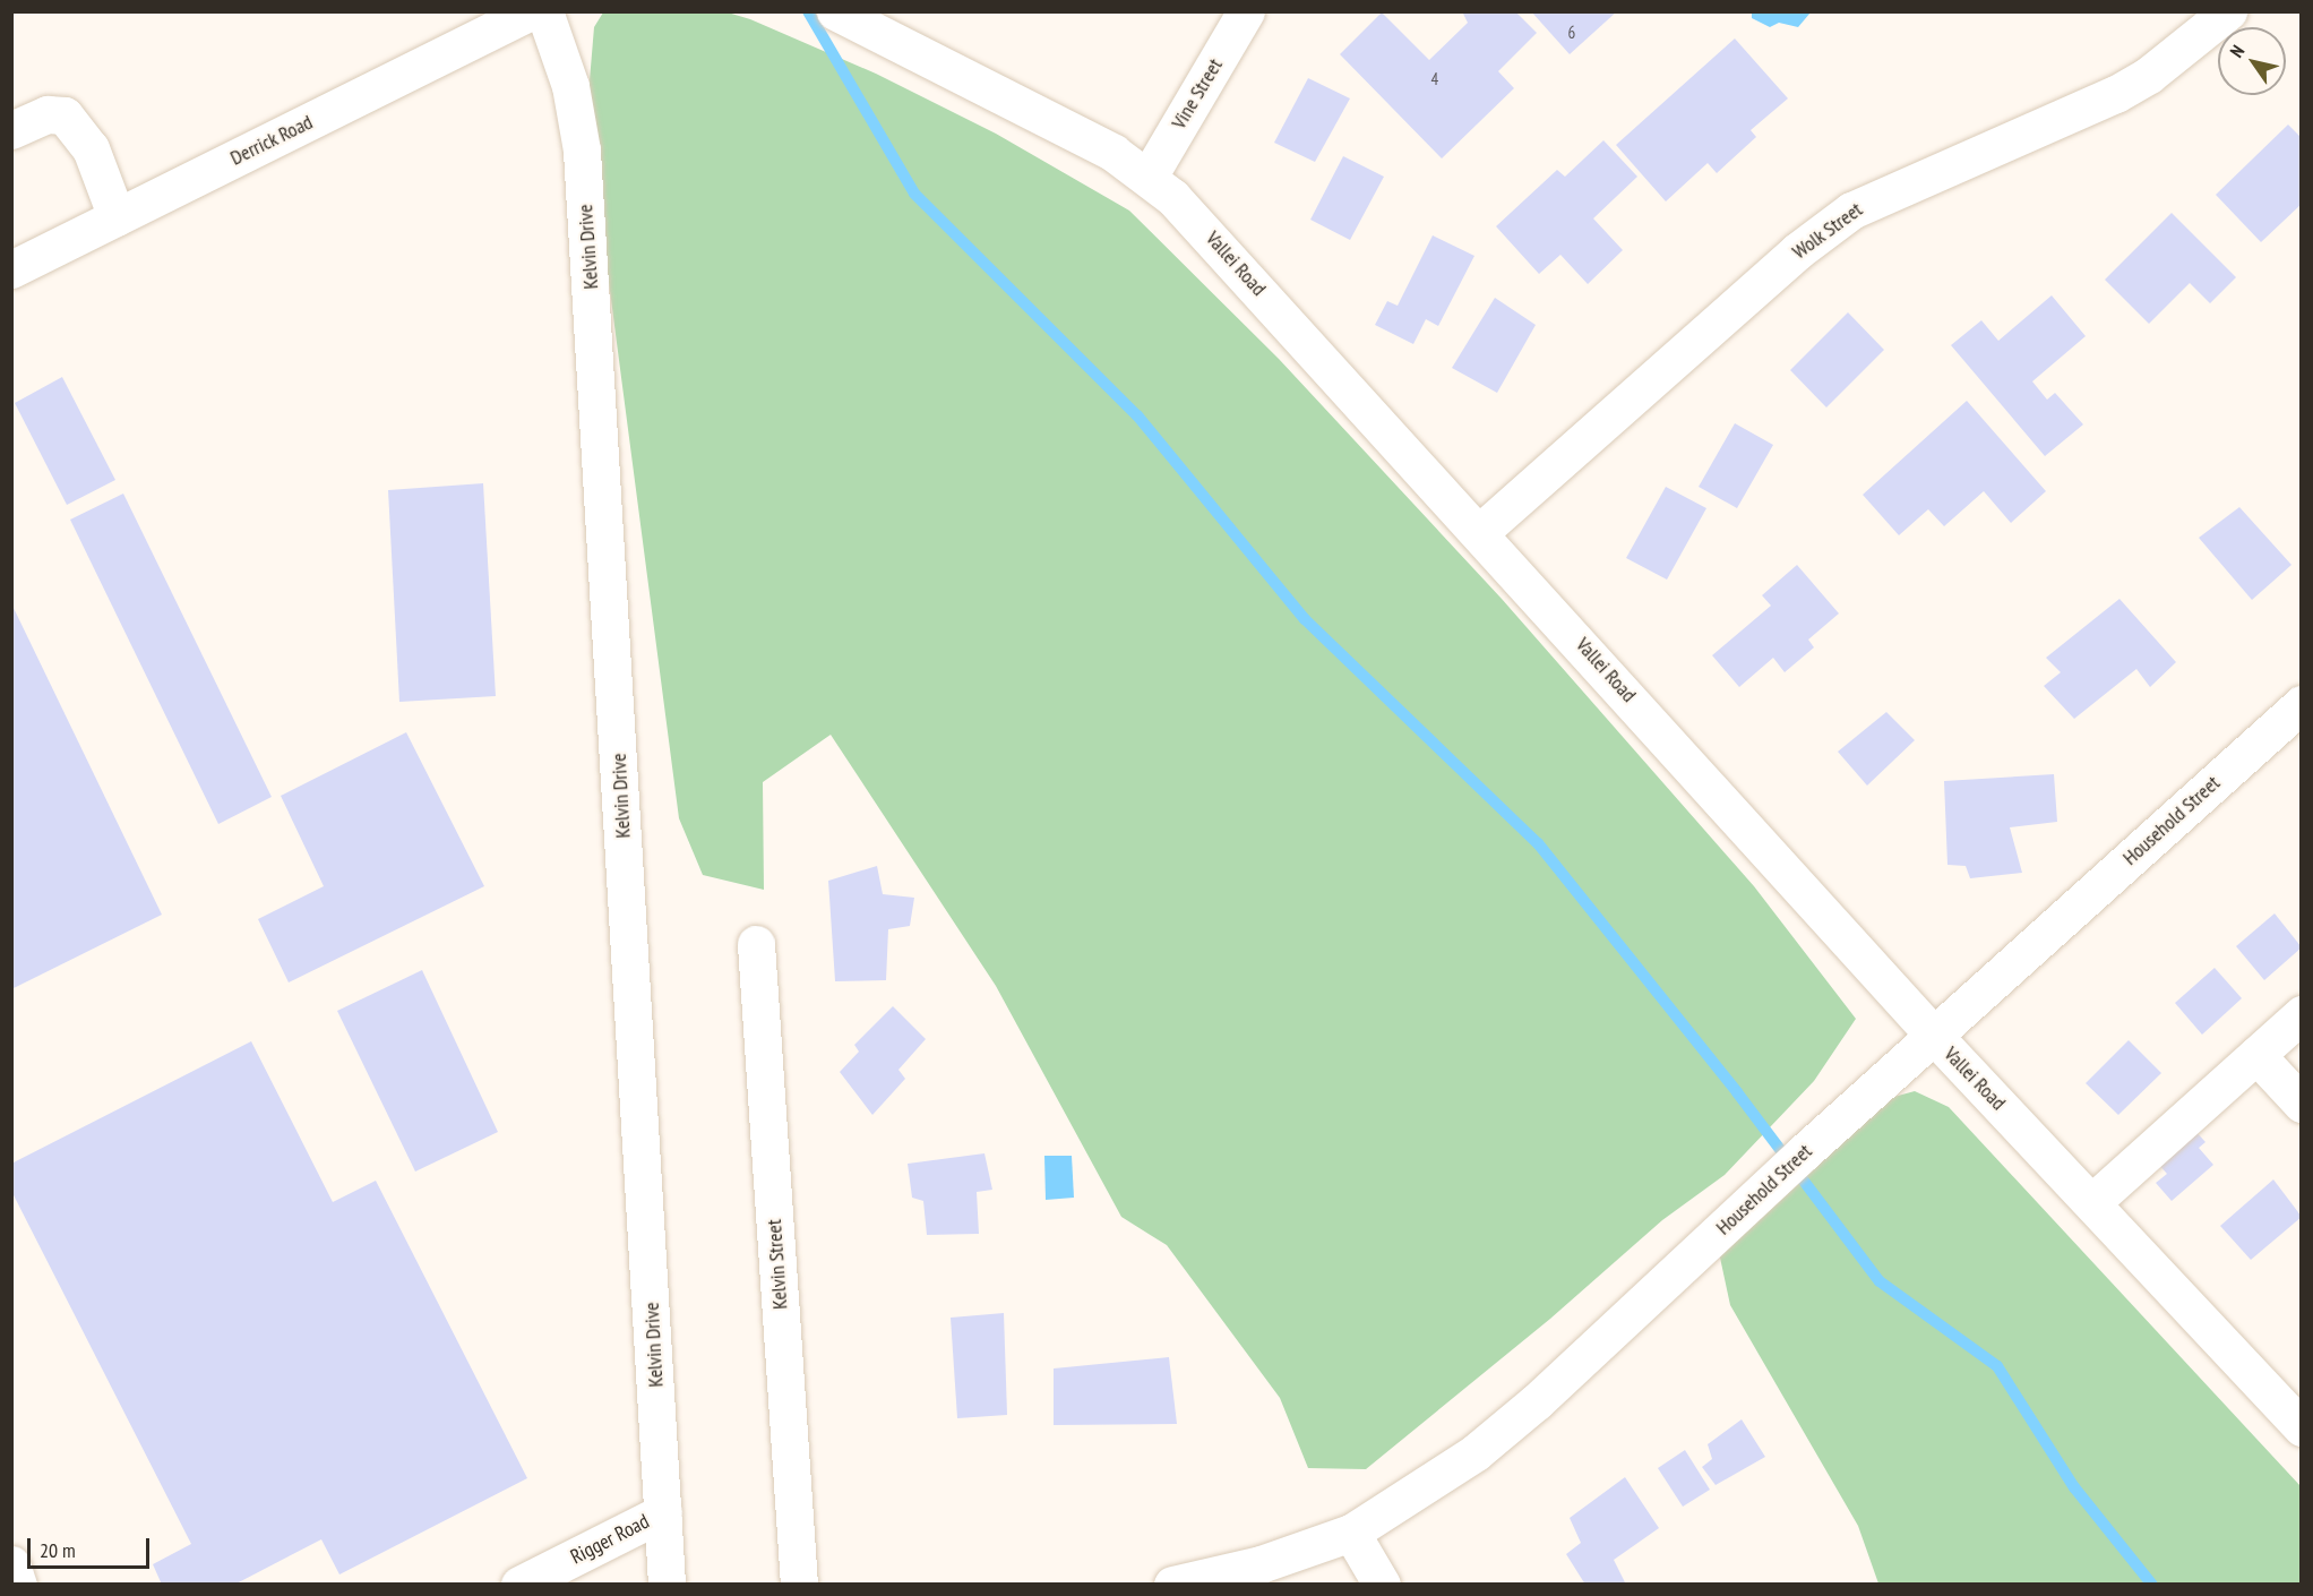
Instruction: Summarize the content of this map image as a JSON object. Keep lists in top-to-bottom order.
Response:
{
  "streets": {
    "street": [
      "Vine Street",
      "Derrick Road",
      "Wolk Street",
      "Kelvin Drive",
      "Vallei Road",
      "Household Street",
      "Kelvin Street",
      "Rigger Road"
    ]
  },
  "crossings": [
    ["Vine Street", "Vallei Road"],
    ["Wolk Street", "Vallei Road"],
    ["Kelvin Drive", "Rigger Road"],
    ["Vallei Road", "Household Street"]
  ],
  "house_numbers": ["6", "4"],
  "scale_bar": "20 m",
  "north": "top left"
}
